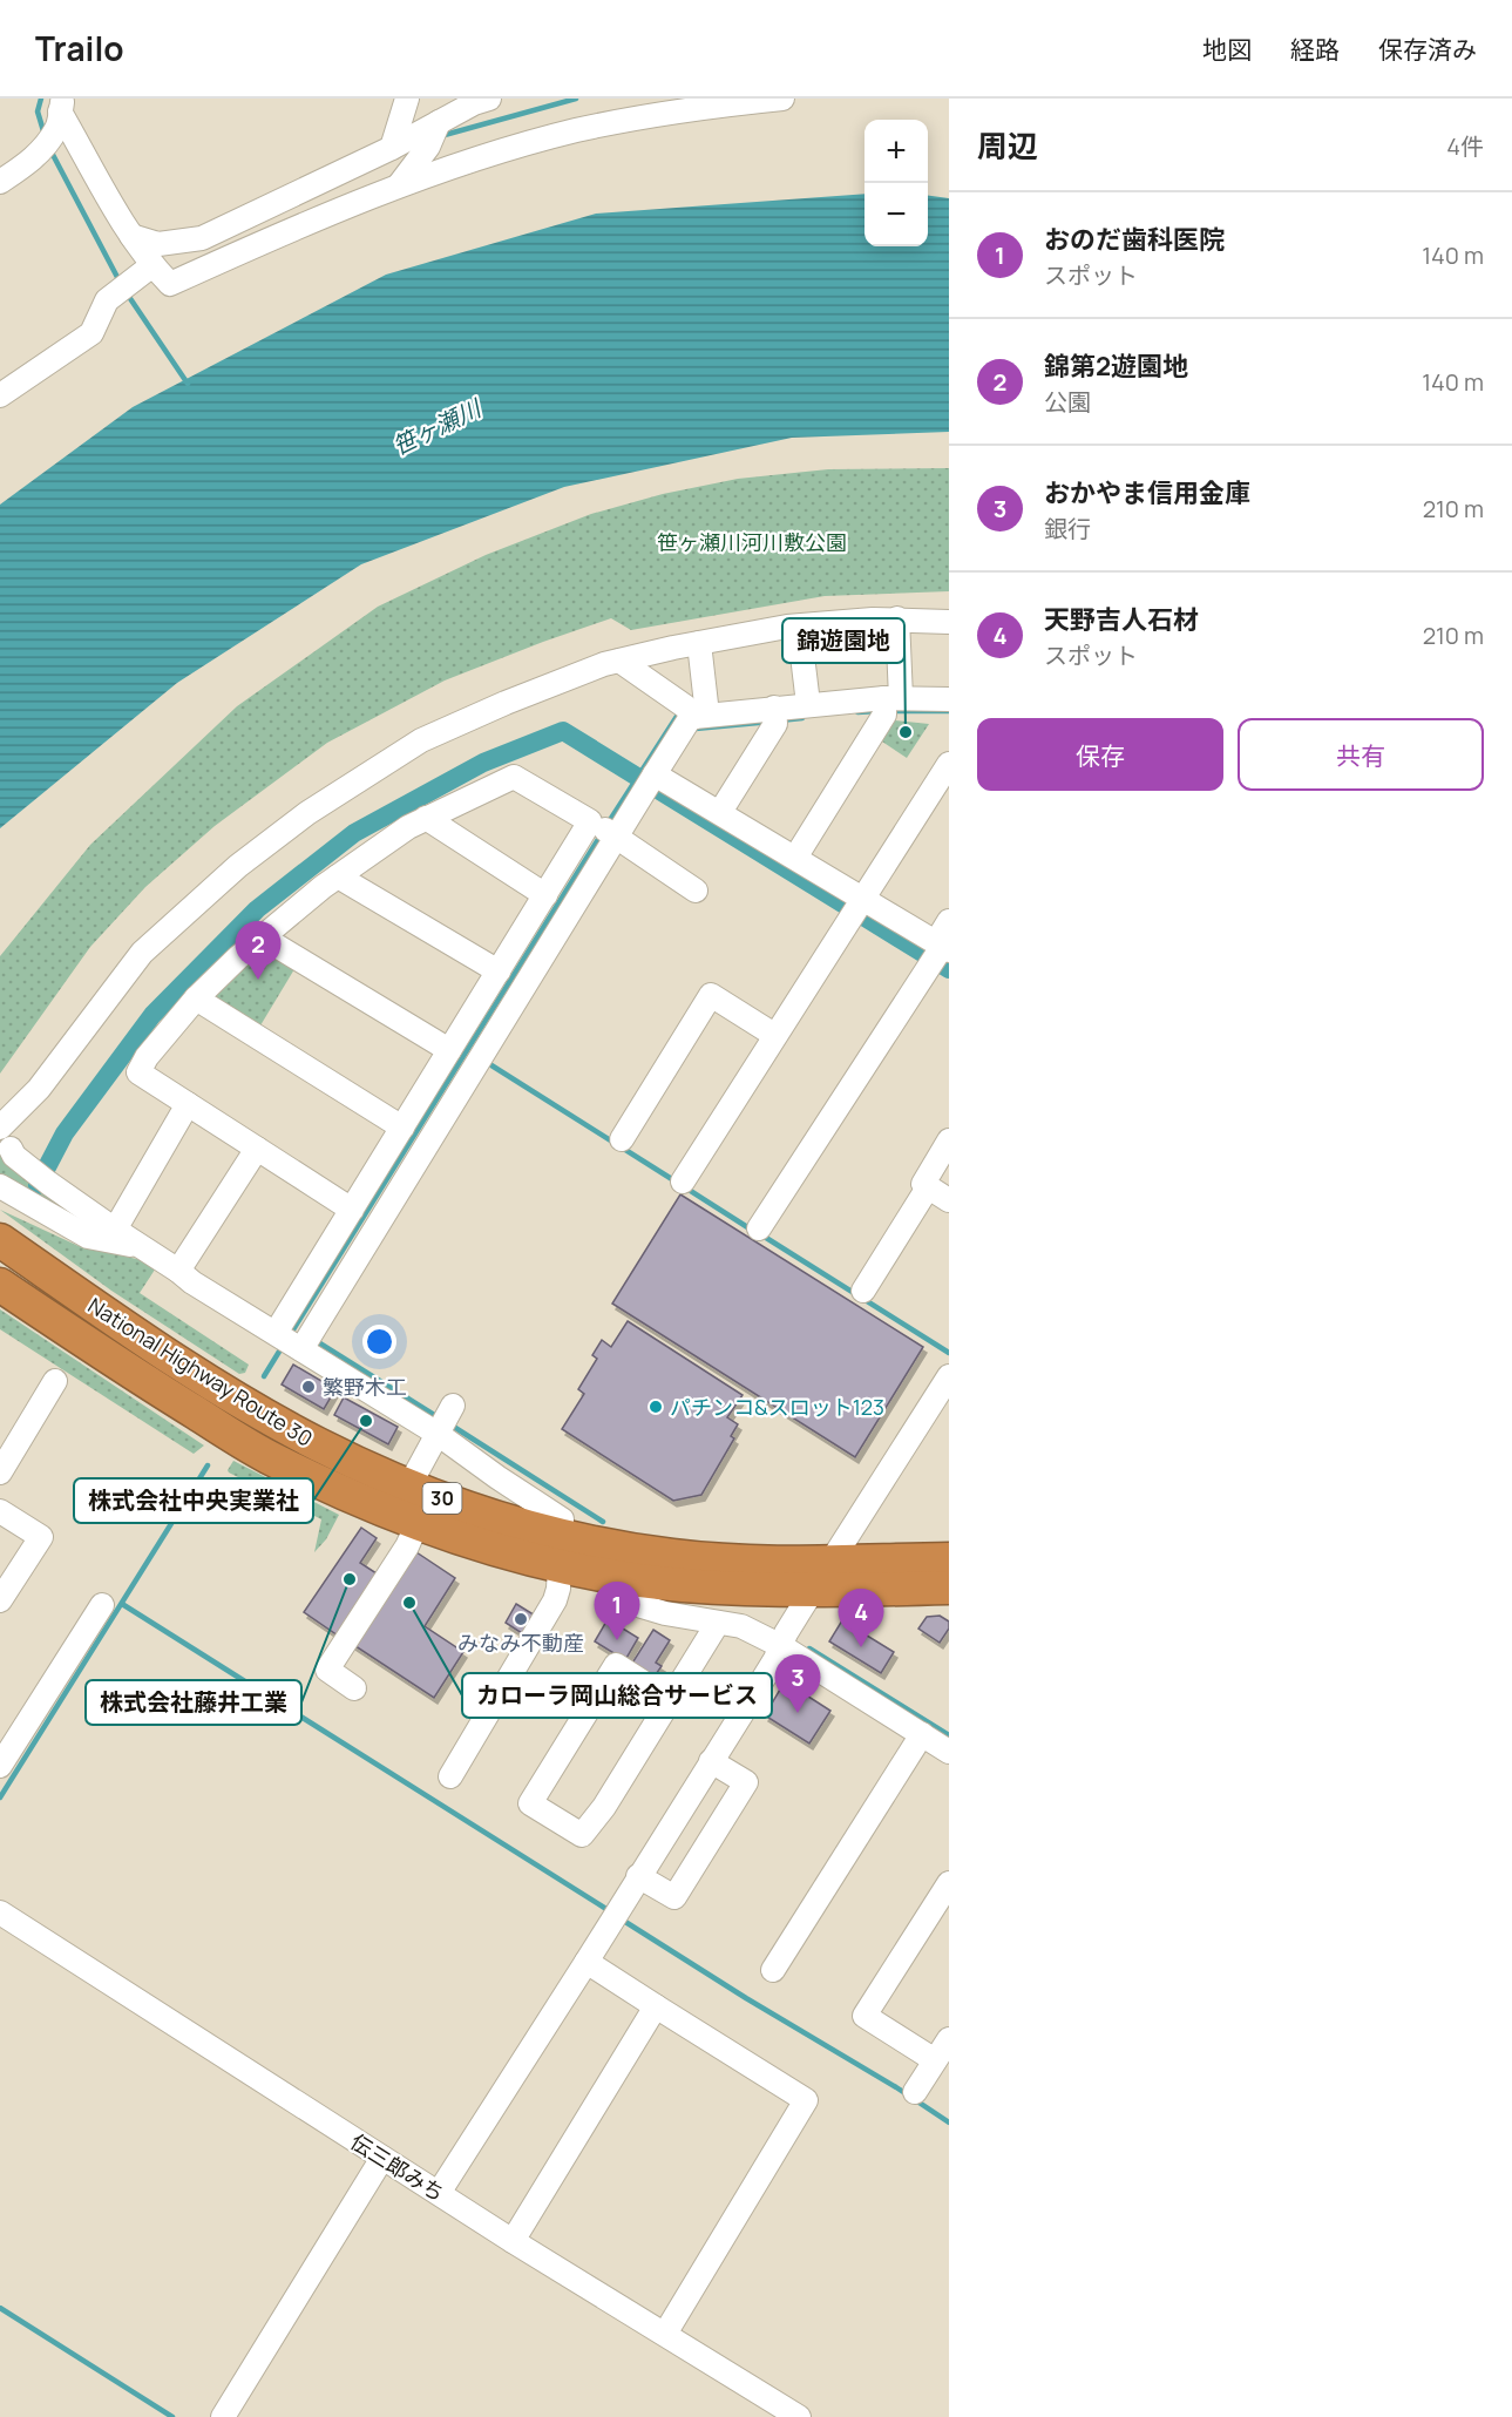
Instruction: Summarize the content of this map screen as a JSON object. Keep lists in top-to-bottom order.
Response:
{
  "streets": {
    "highway": ["National Highway Route 30", "30"],
    "street": ["伝三郎みち"]
  },
  "water": ["笹ヶ瀬川"],
  "parks": ["笹ヶ瀬川河川敷公園"],
  "places": [
    "錦遊園地",
    "繁野木工",
    "パチンコ&スロット123",
    "株式会社中央実業社",
    "株式会社藤井工業",
    "カローラ岡山総合サービス",
    "みなみ不動産"
  ],
  "page": {
    "header": "Trailo",
    "nav": ["地図", "経路", "保存済み"],
    "heading": ["周辺", "4件"],
    "map_buttons": ["+", "−"],
    "list": [
      {
        "mark": "1",
        "name": "おのだ歯科医院",
        "note": "スポット",
        "value": "140 m"
      },
      {
        "mark": "2",
        "name": "錦第2遊園地",
        "note": "公園",
        "value": "140 m"
      },
      {
        "mark": "3",
        "name": "おかやま信用金庫",
        "note": "銀行",
        "value": "210 m"
      },
      {
        "mark": "4",
        "name": "天野吉人石材",
        "note": "スポット",
        "value": "210 m"
      }
    ],
    "buttons": ["保存", "共有"],
    "pins": [
      "2",
      "1",
      "4",
      "3"
    ]
  }
}
